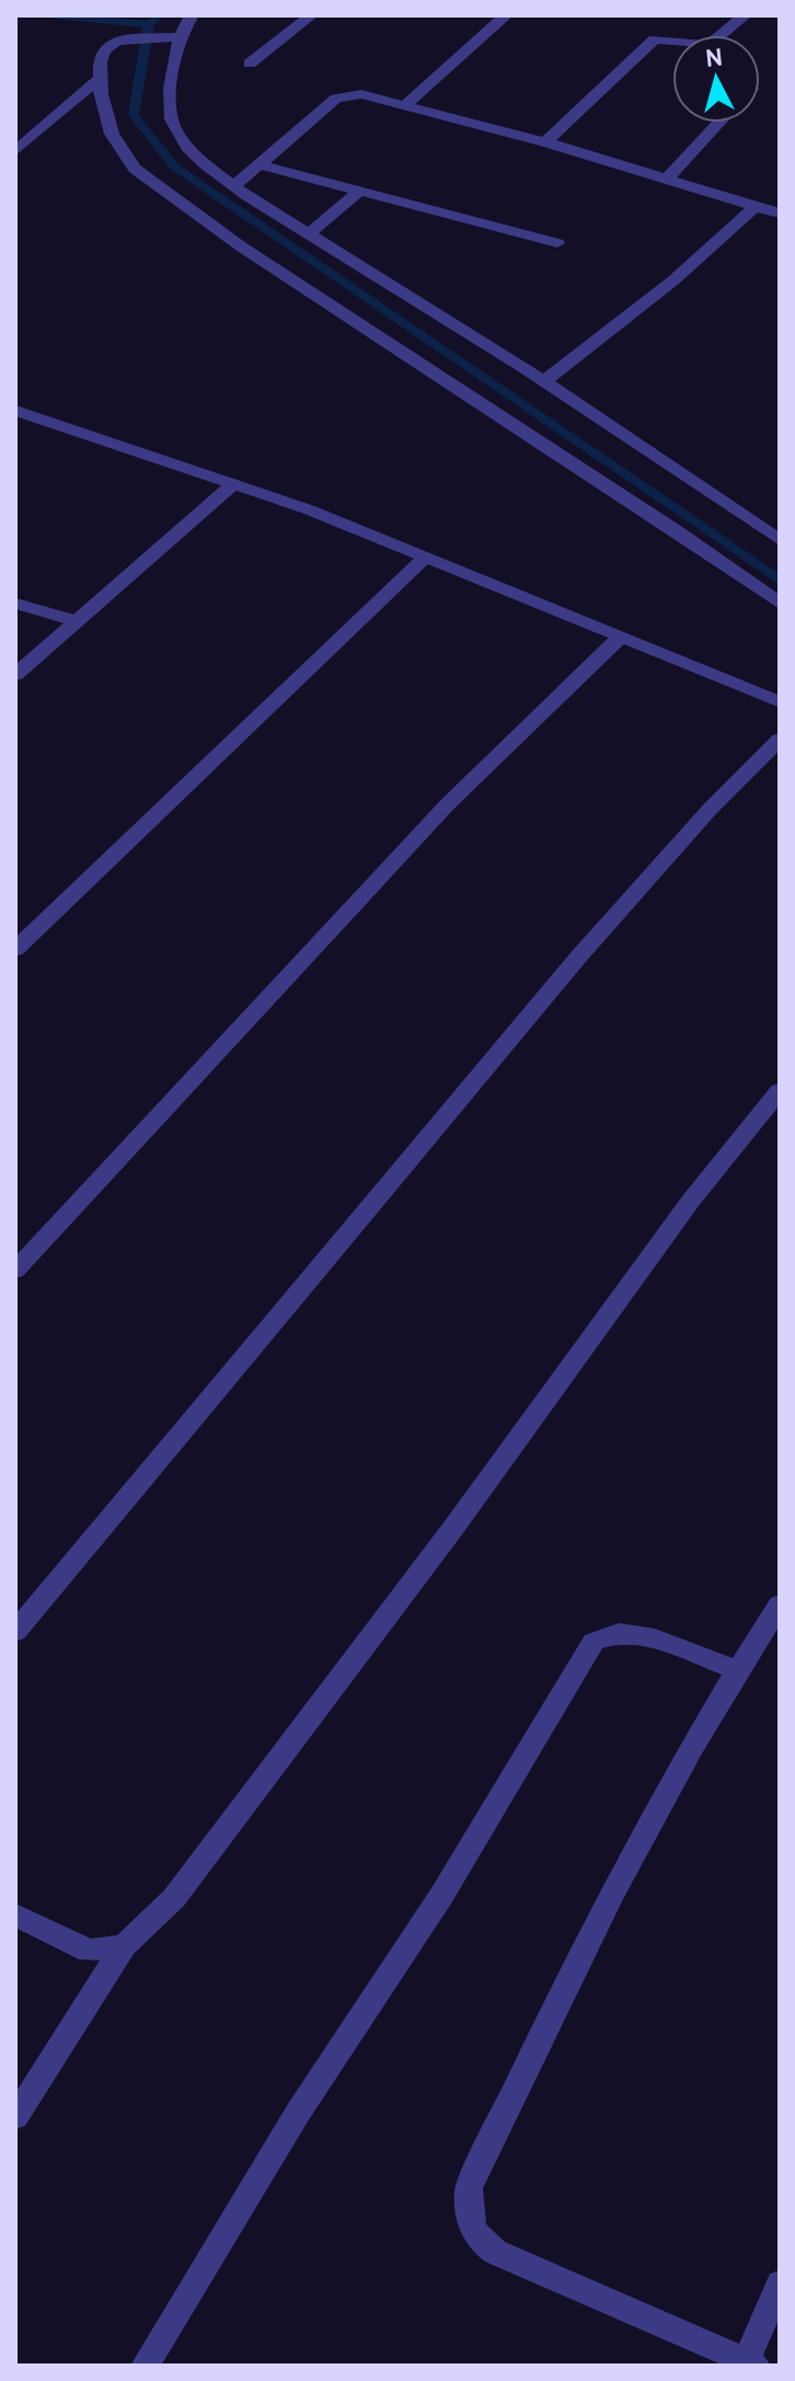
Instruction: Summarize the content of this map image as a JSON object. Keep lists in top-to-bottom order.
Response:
{
  "north": "top"
}
